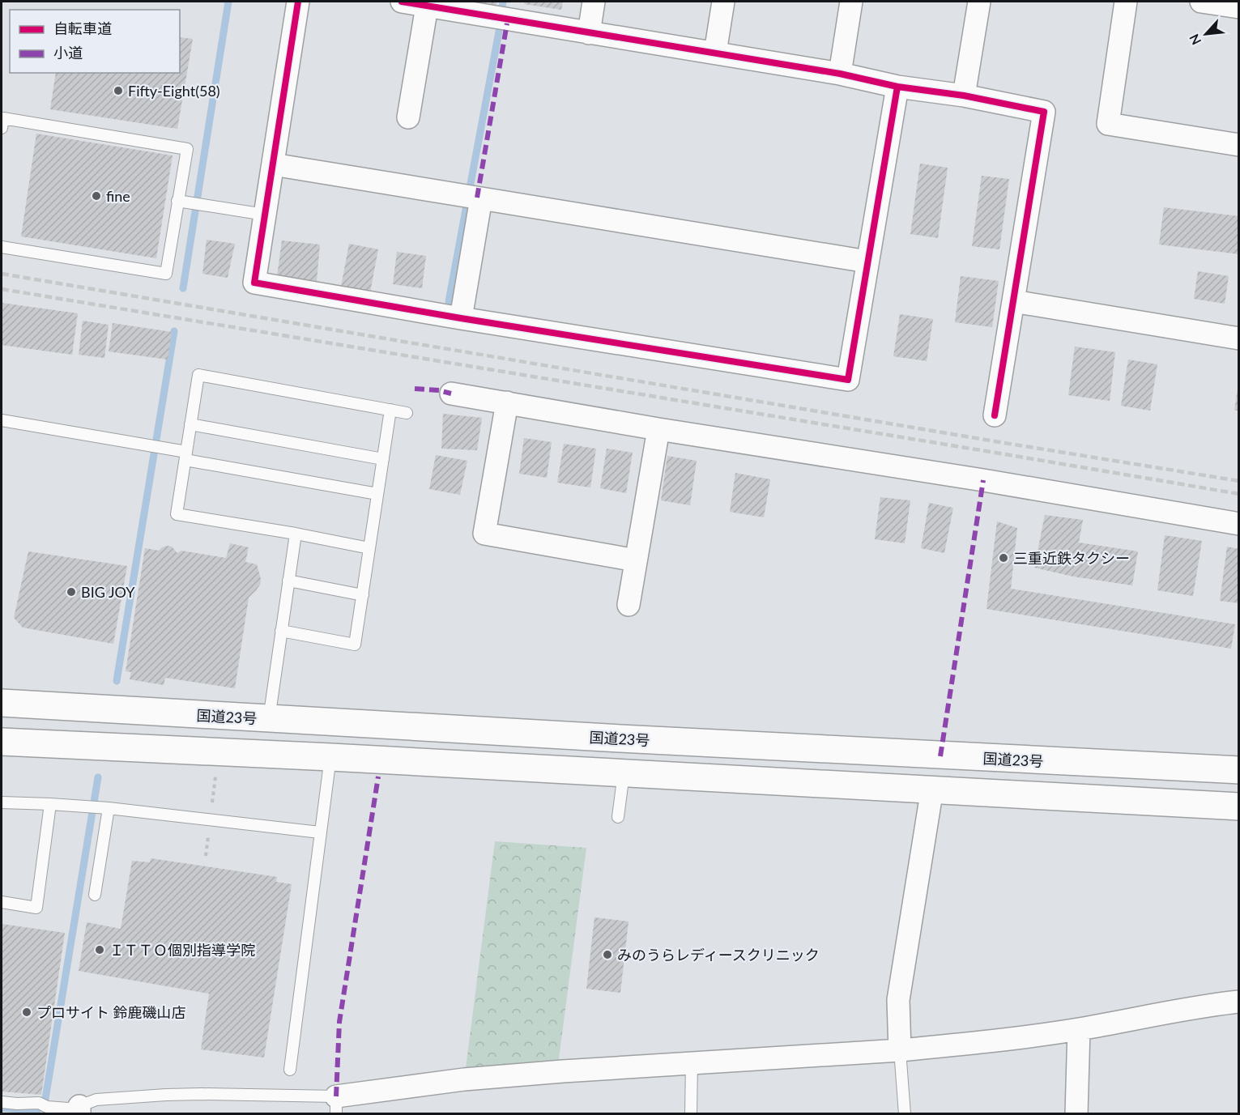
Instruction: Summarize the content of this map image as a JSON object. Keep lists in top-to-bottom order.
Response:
{
  "streets": {
    "highway": ["国道23号"]
  },
  "places": [
    "Fifty-Eight(58)",
    "fine",
    "三重近鉄タクシー",
    "BIG JOY",
    "ＩＴＴＯ個別指導学院",
    "みのうらレディースクリニック",
    "プロサイト 鈴鹿磯山店"
  ],
  "legend": ["自転車道", "小道"],
  "north": "bottom left"
}
